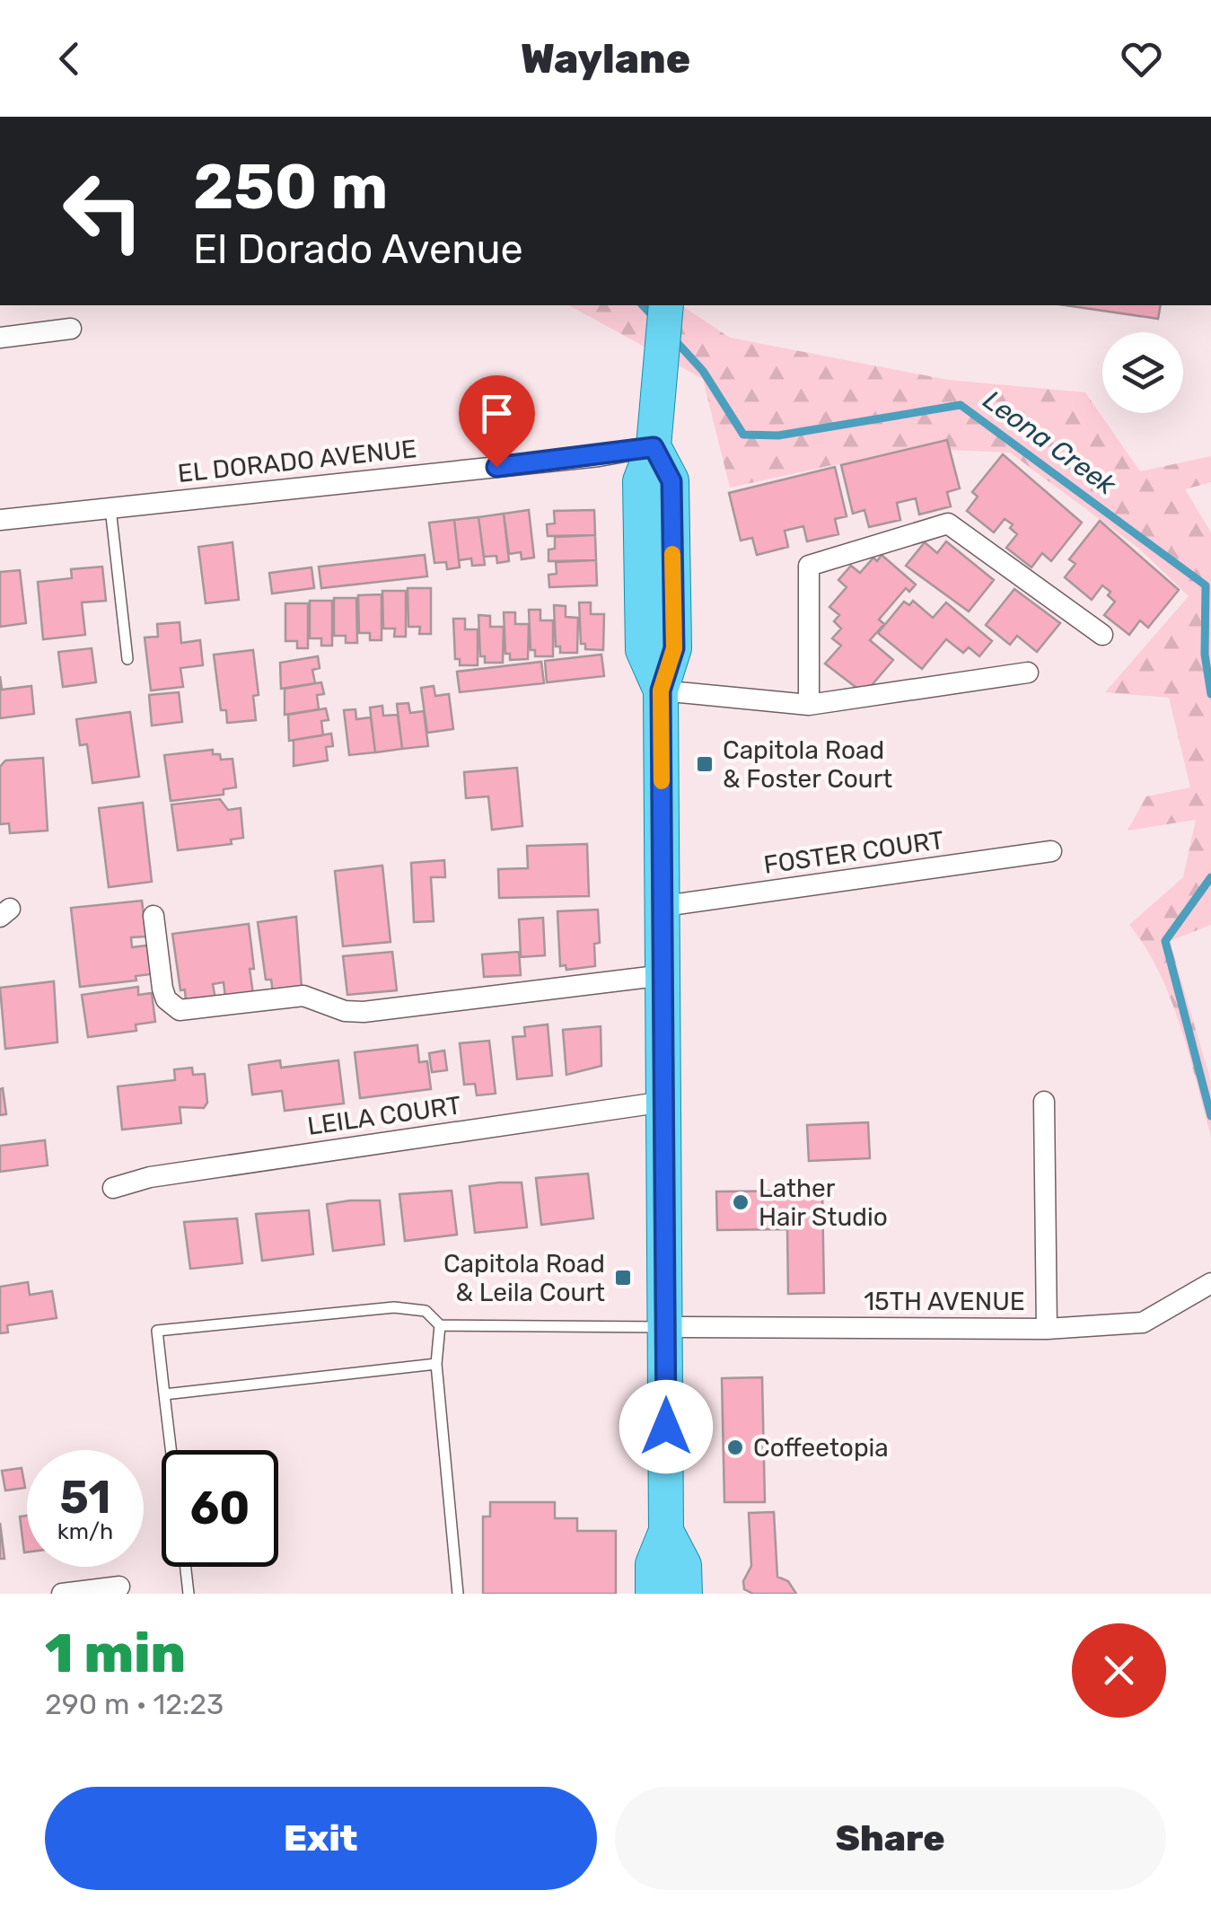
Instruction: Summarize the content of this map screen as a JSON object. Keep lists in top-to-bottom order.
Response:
{
  "streets": {
    "street": [
      "EL DORADO AVENUE",
      "FOSTER COURT",
      "LEILA COURT",
      "15TH AVENUE"
    ]
  },
  "water": ["Leona Creek"],
  "places": {
    "transit": ["Capitola Road & Foster Court", "Capitola Road & Leila Court"],
    "other": ["Lather Hair Studio", "Coffeetopia"]
  },
  "page": {
    "header": "Waylane",
    "turn": ["250 m", "El Dorado Avenue"],
    "speed": "51 km/h",
    "limit": "60",
    "heading": ["1 min", "290 m · 12:23"],
    "buttons": ["Exit", "Share"]
  }
}
